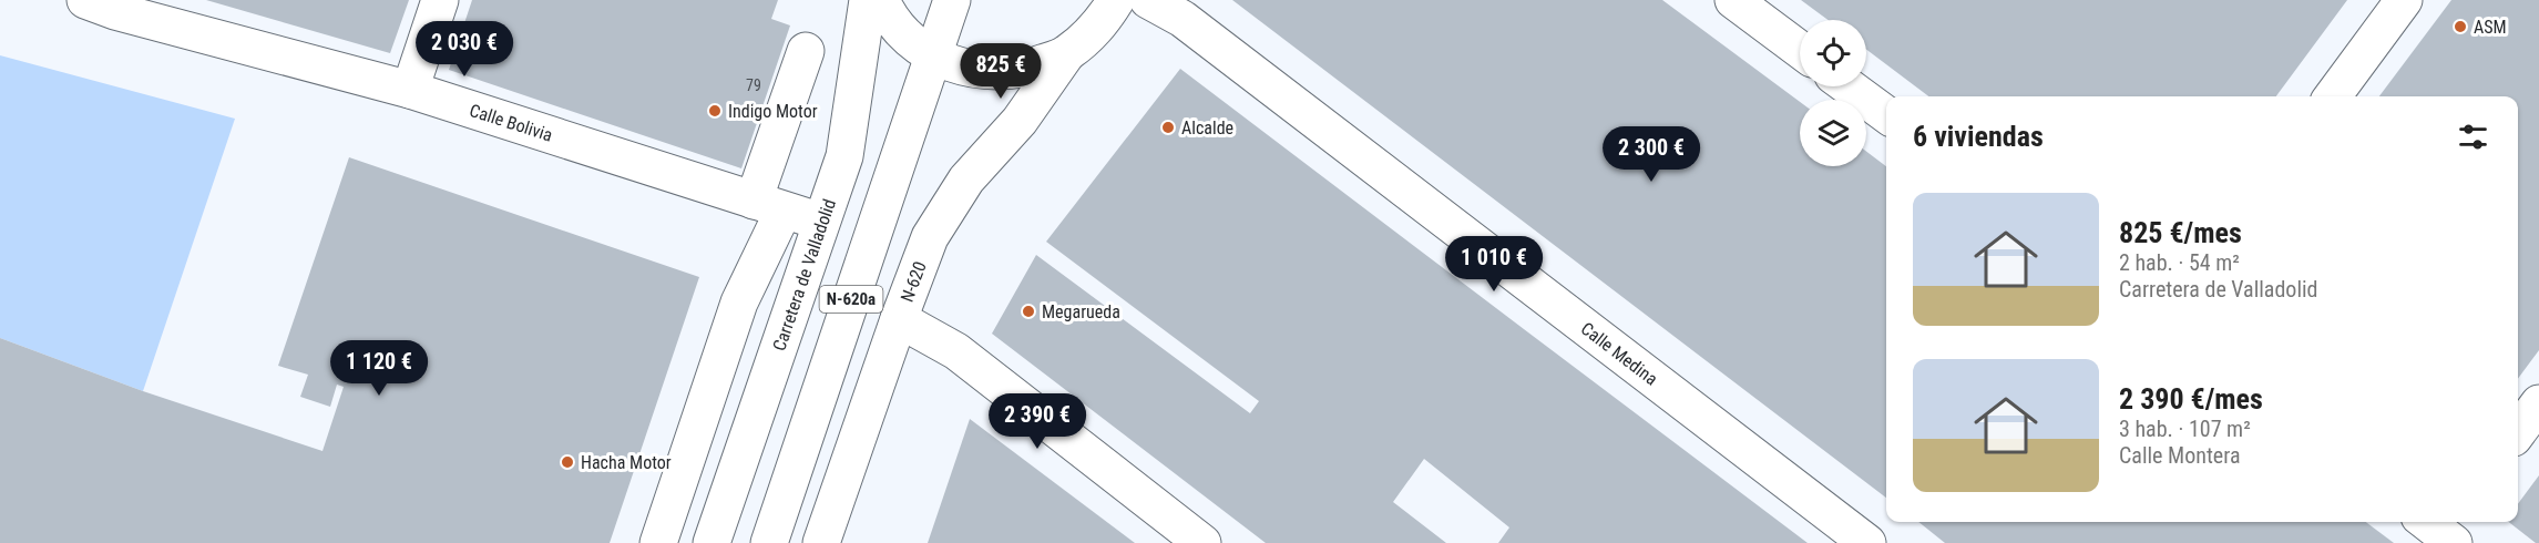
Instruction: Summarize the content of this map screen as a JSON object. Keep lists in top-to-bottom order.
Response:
{
  "streets": {
    "main road": [
      "Calle Bolivia",
      "Carretera de Valladolid",
      "N-620",
      "N-620a",
      "Calle Medina"
    ]
  },
  "crossings": [
    ["Calle Bolivia", "Carretera de Valladolid"]
  ],
  "places": [
    "ASM",
    "Indigo Motor",
    "Alcalde",
    "Megarueda",
    "Hacha Motor"
  ],
  "house_numbers": ["79"],
  "page": {
    "price": [
      "2 030 €",
      "825 €",
      "2 300 €",
      "1 010 €",
      "1 120 €",
      "2 390 €"
    ],
    "heading": "6 viviendas",
    "list": [
      {
        "name": "825 €/mes",
        "note": "2 hab. · 54 m² · Carretera de Valladolid"
      },
      {
        "name": "2 390 €/mes",
        "note": "3 hab. · 107 m² · Calle Montera"
      }
    ]
  }
}
